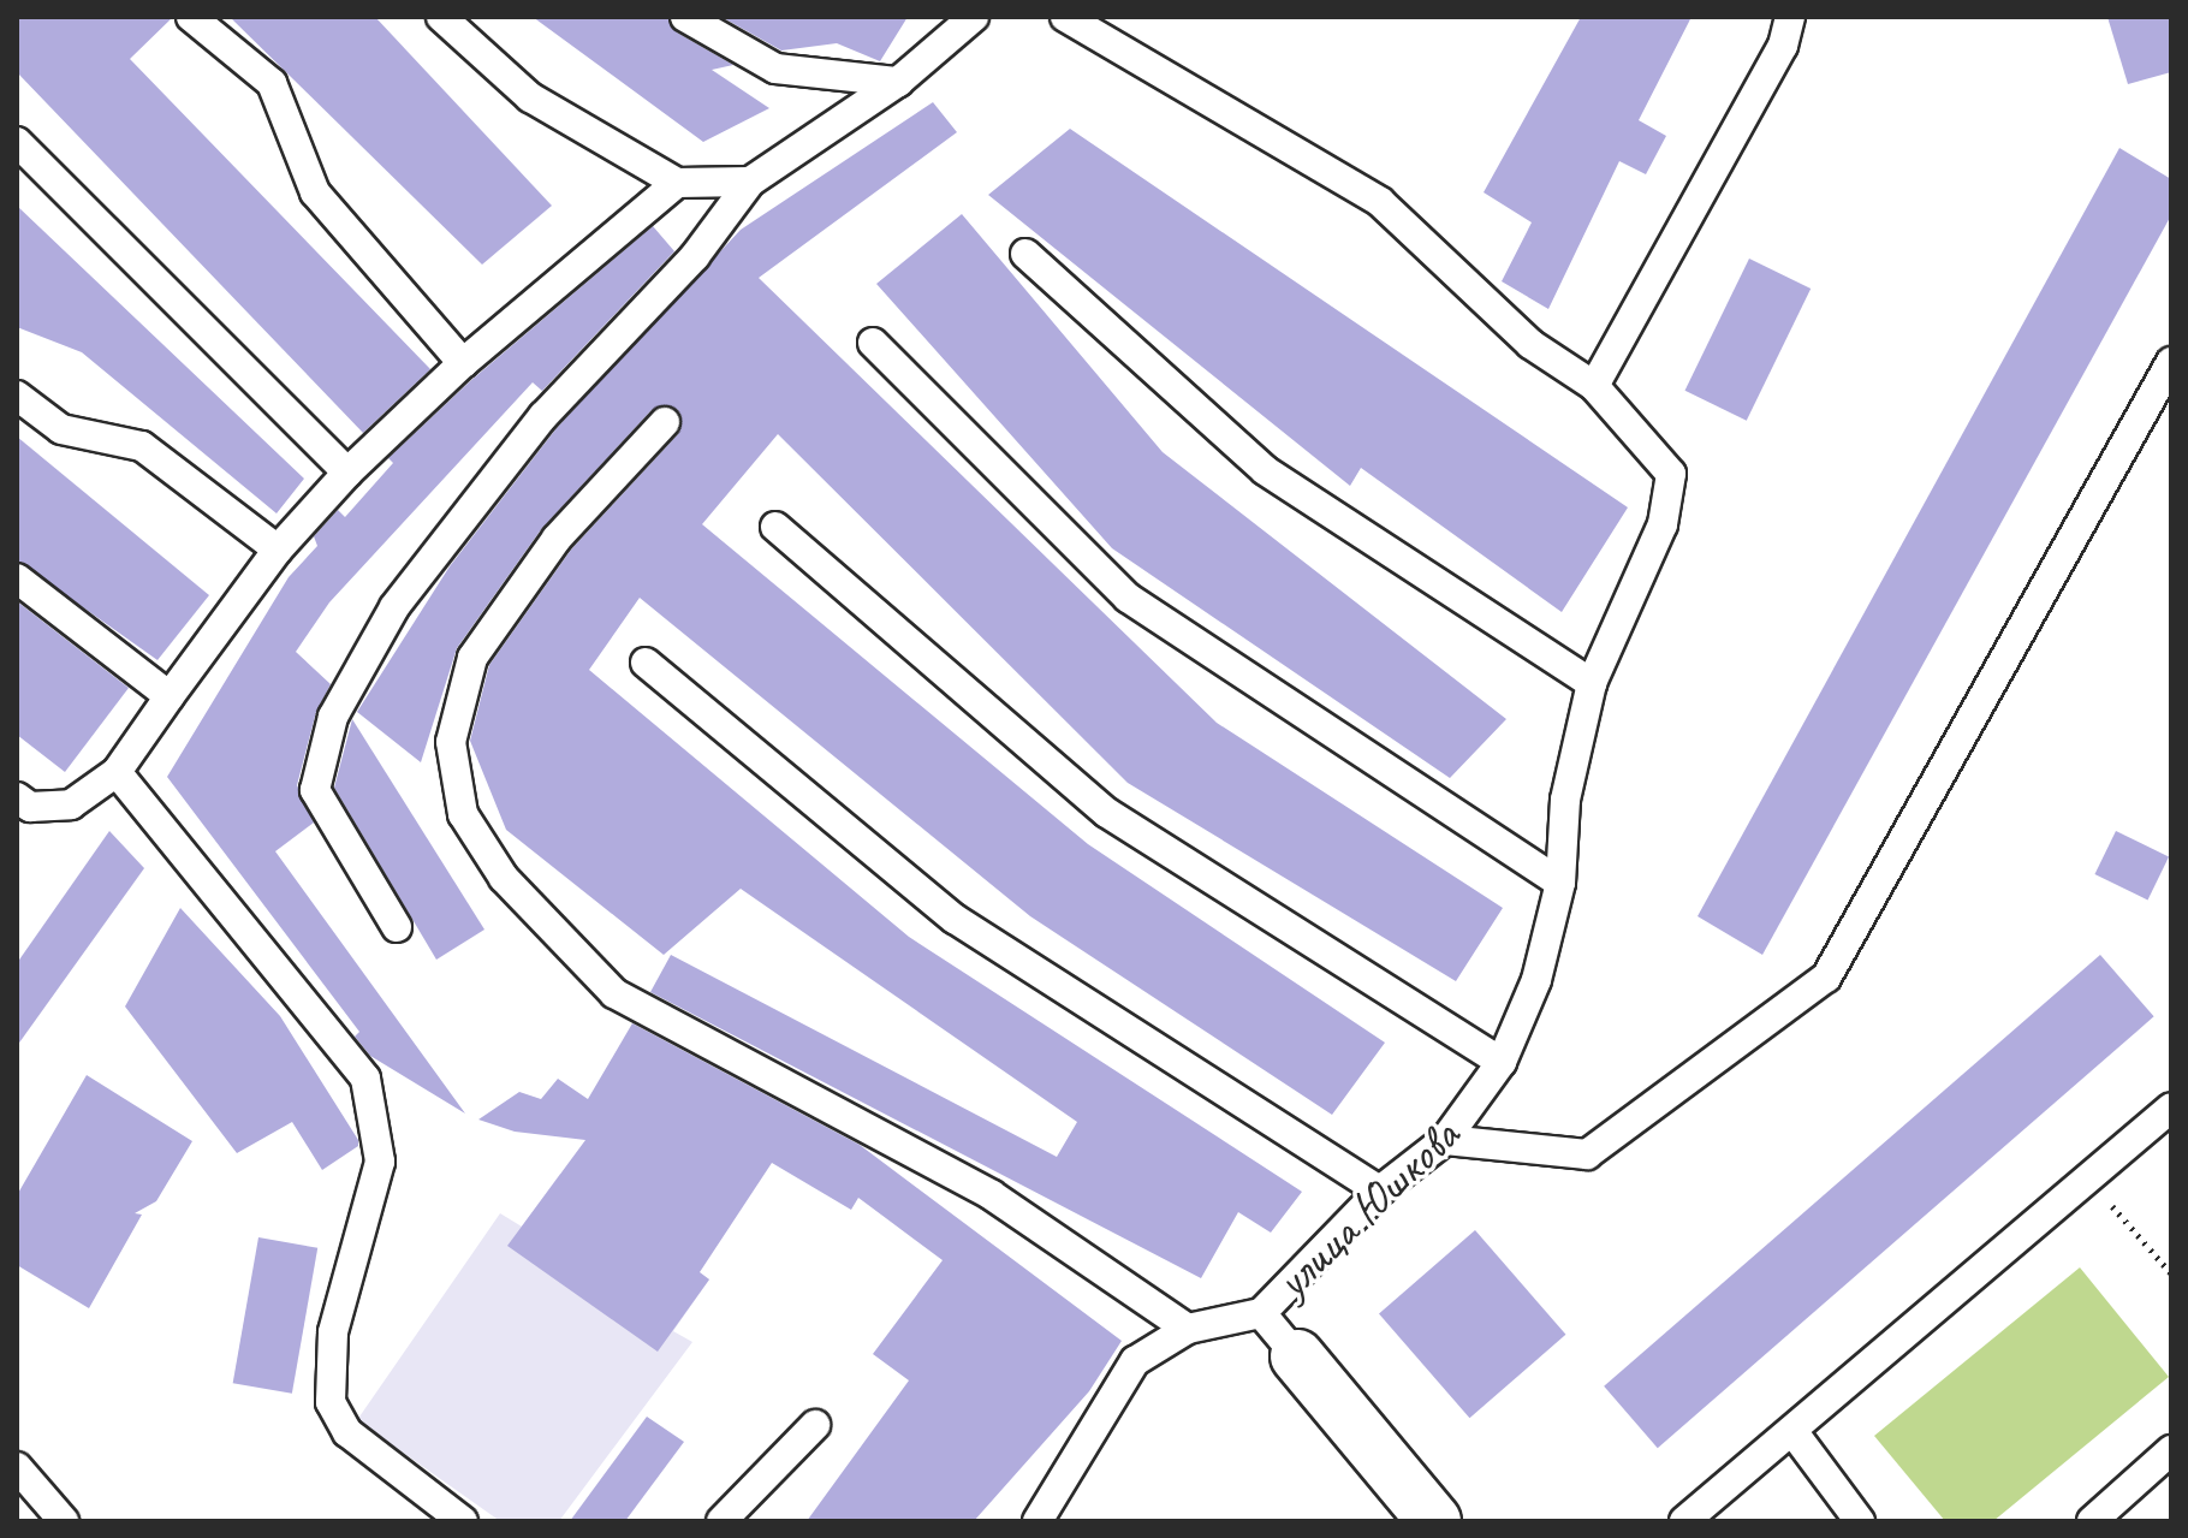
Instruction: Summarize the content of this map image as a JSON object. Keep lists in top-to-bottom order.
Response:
{
  "streets": {
    "street": ["улица Юшкова"]
  }
}
